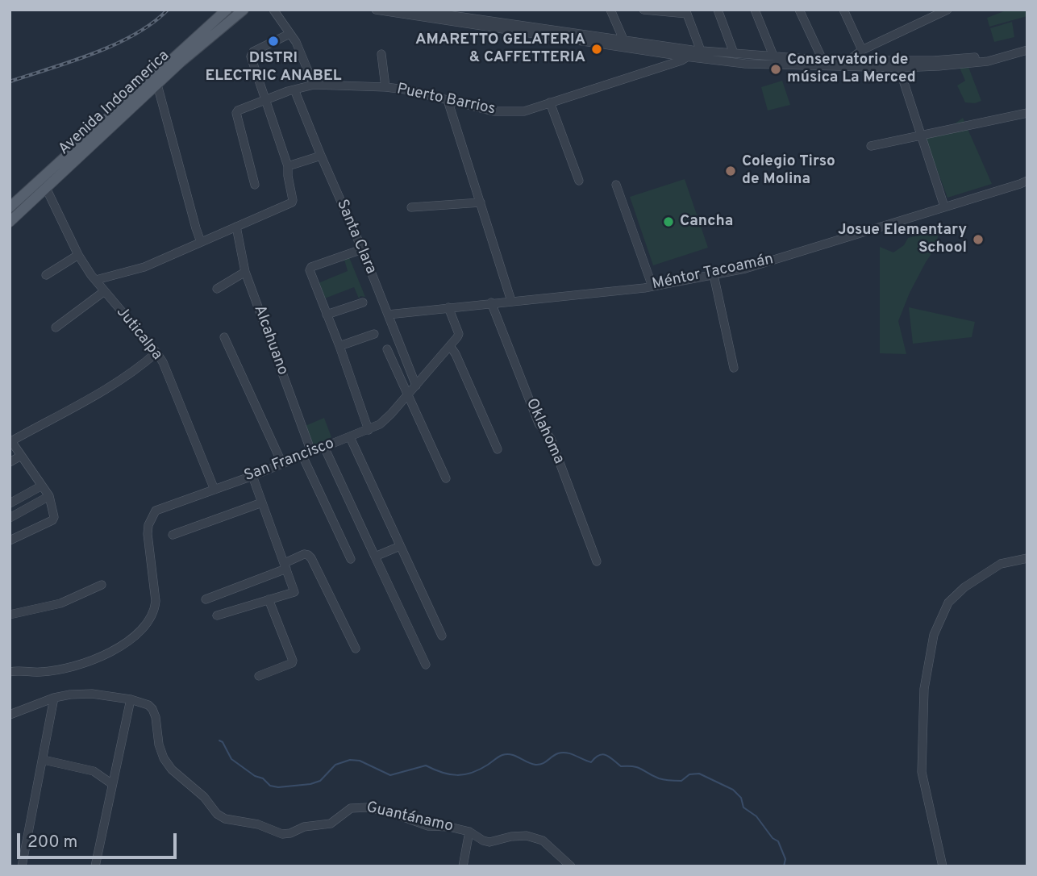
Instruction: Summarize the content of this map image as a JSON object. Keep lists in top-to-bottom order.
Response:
{
  "streets": {
    "main road": ["Avenida Indoamerica"],
    "street": [
      "Puerto Barrios",
      "Santa Clara",
      "Méntor Tacoamán",
      "Juticalpa",
      "Alcahuano",
      "Oklahoma",
      "San Francisco",
      "Guantánamo"
    ]
  },
  "crossings": [
    ["Puerto Barrios", "Santa Clara"],
    ["Avenida Indoamerica", "Juticalpa"],
    ["Santa Clara", "Méntor Tacoamán"],
    ["Santa Clara", "San Francisco"],
    ["Méntor Tacoamán", "Oklahoma"],
    ["Juticalpa", "San Francisco"],
    ["Alcahuano", "San Francisco"]
  ],
  "places": [
    "DISTRI ELECTRIC ANABEL",
    "AMARETTO GELATERIA & CAFFETTERIA",
    "Conservatorio de música La Merced",
    "Colegio Tirso de Molina",
    "Cancha",
    "Josue Elementary School"
  ],
  "scale_bar": "200 m"
}
